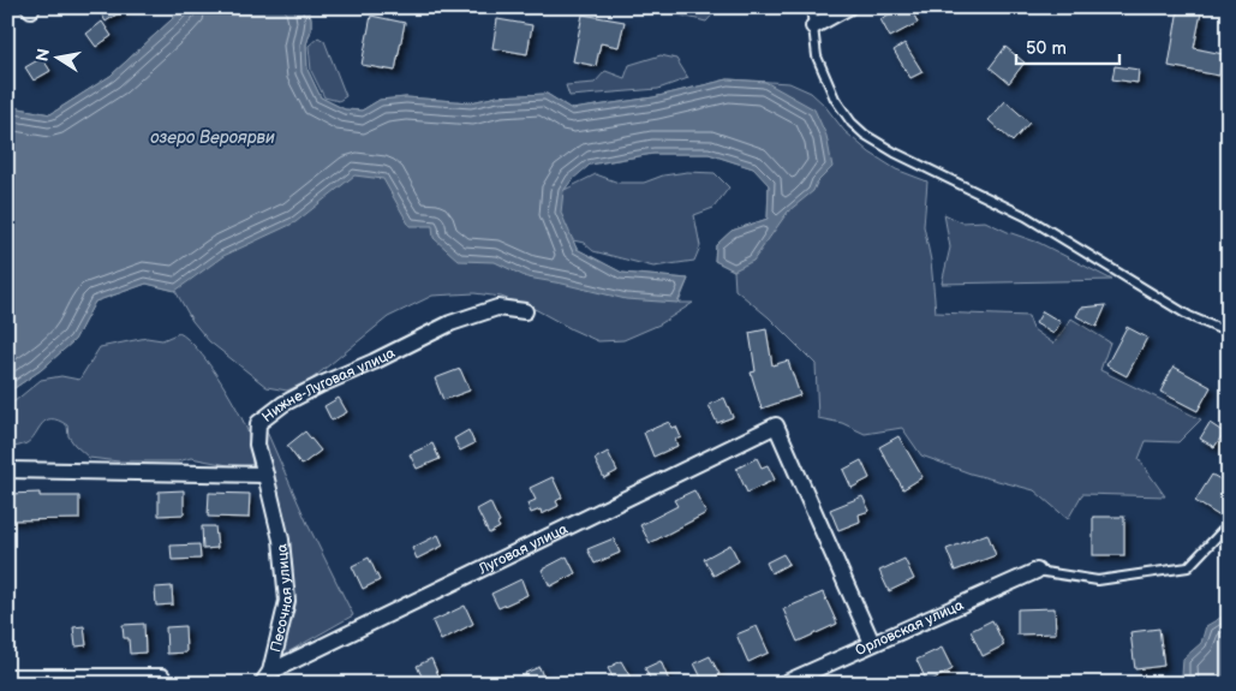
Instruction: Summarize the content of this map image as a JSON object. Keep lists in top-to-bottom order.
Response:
{
  "streets": {
    "street": [
      "Нижне-Луговая улица",
      "Луговая улица",
      "Песочная улица",
      "Орловская улица"
    ]
  },
  "crossings": [
    ["Нижне-Луговая улица", "Песочная улица"],
    ["Луговая улица", "Песочная улица"],
    ["Луговая улица", "Орловская улица"]
  ],
  "water": ["озеро Вероярви"],
  "scale_bar": "50 m",
  "north": "left"
}
